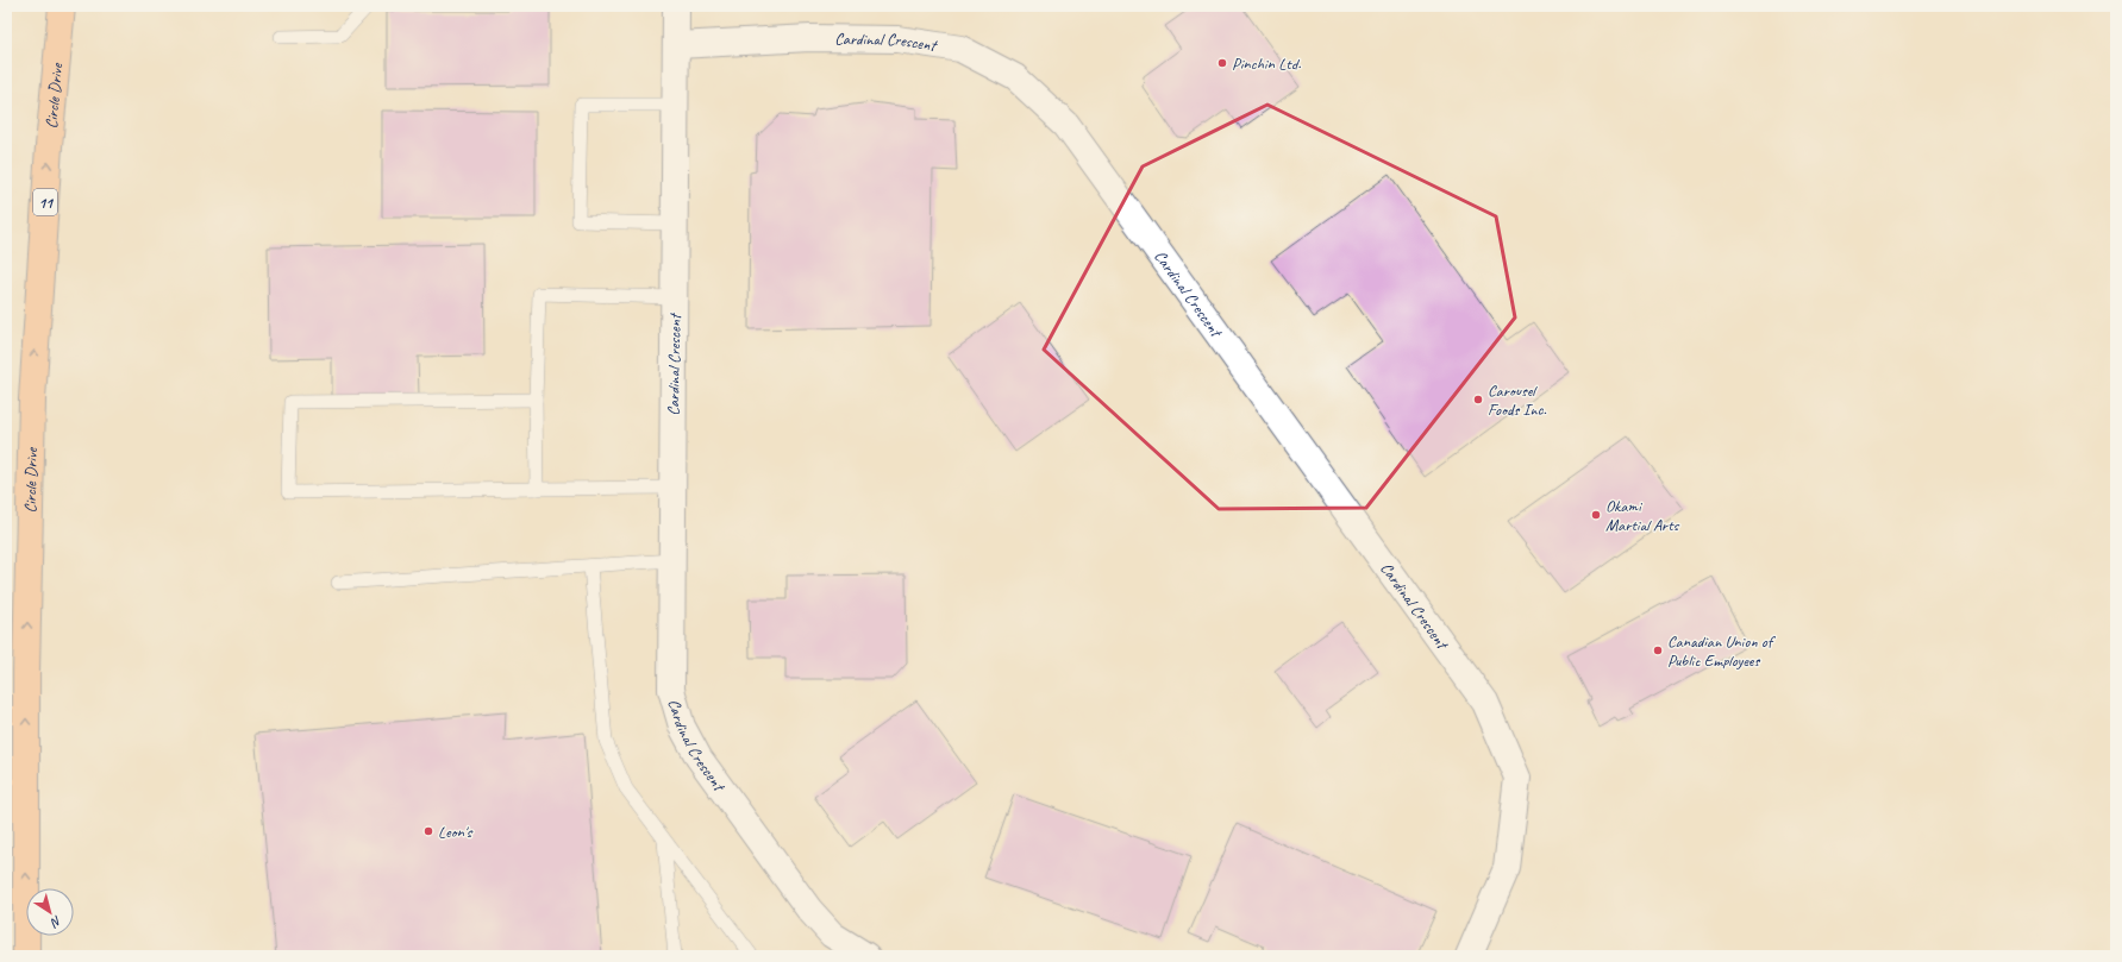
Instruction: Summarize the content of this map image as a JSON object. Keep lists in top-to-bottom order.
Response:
{
  "streets": {
    "highway": ["Circle Drive", "11"],
    "street": ["Cardinal Crescent"]
  },
  "one_way": ["Circle Drive"],
  "places": [
    "Pinchin Ltd.",
    "Carousel Foods Inc.",
    "Okami Martial Arts",
    "Canadian Union of Public Employees",
    "Leon's"
  ],
  "north": "bottom right"
}
